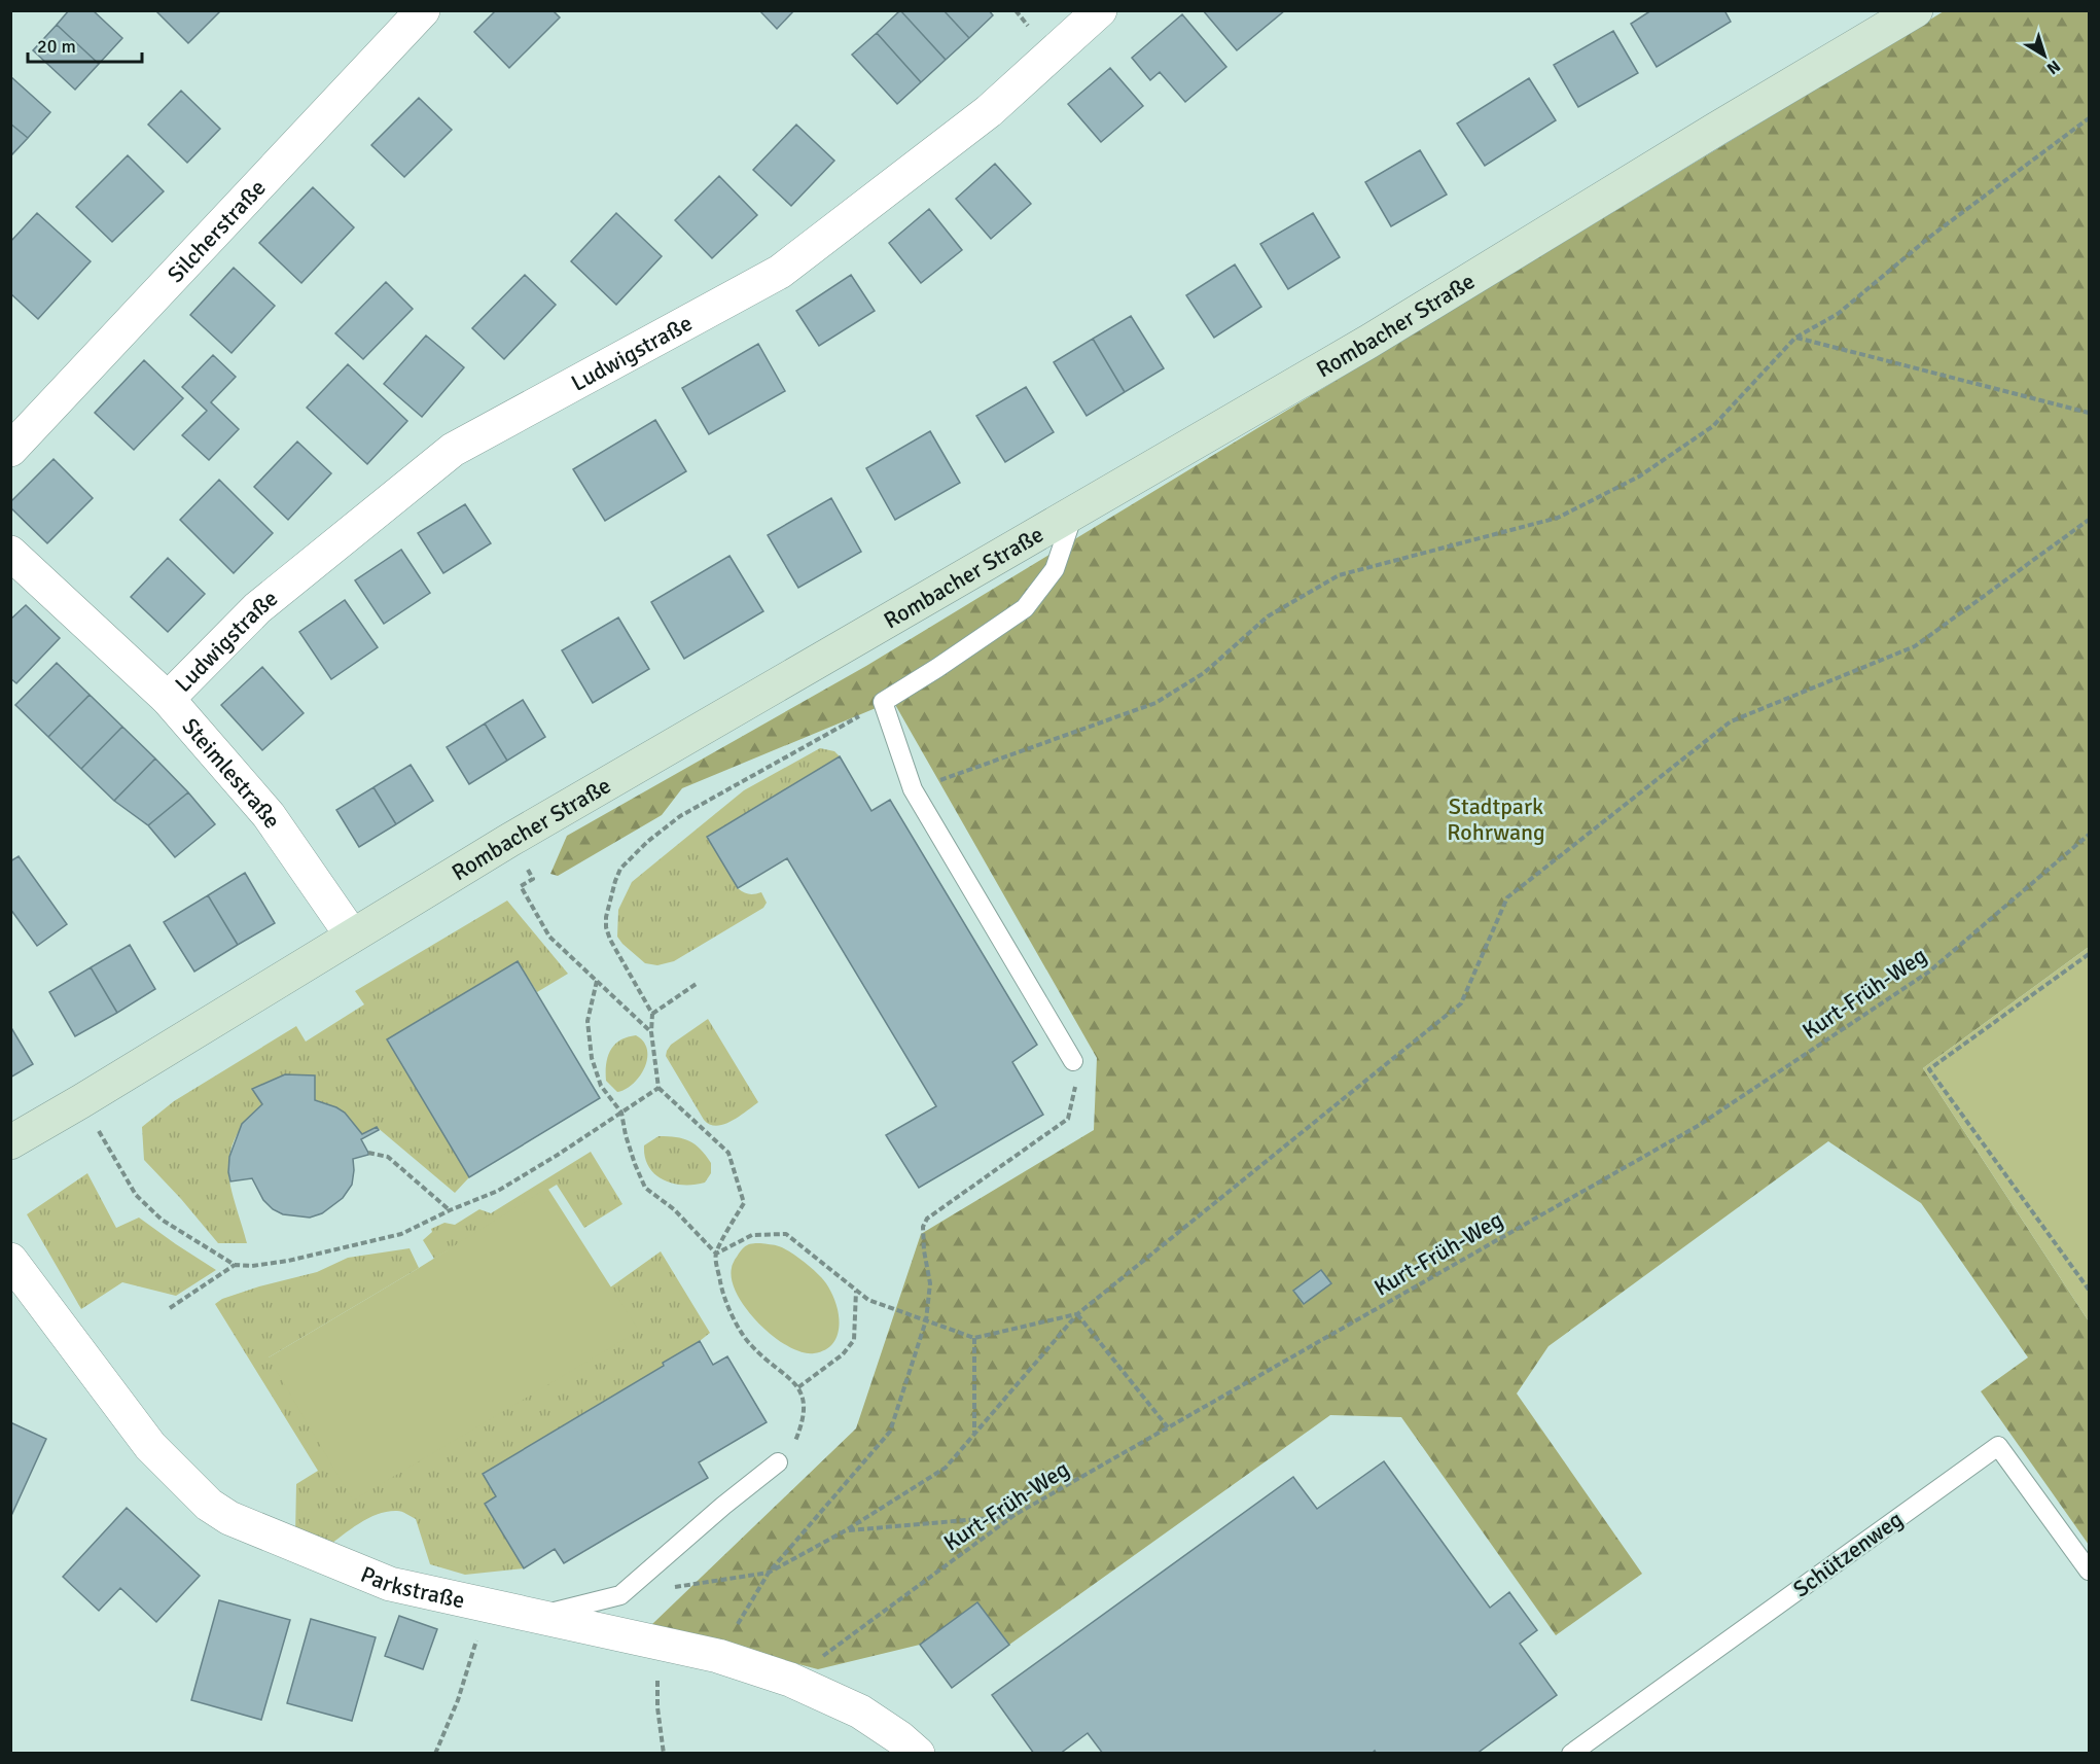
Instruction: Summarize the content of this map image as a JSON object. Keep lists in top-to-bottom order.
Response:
{
  "streets": {
    "main road": ["Rombacher Straße"],
    "street": [
      "Silcherstraße",
      "Ludwigstraße",
      "Steimlestraße",
      "Parkstraße"
    ],
    "lane": ["Schützenweg"],
    "path": ["Kurt-Früh-Weg"]
  },
  "crossings": [
    ["Rombacher Straße", "Steimlestraße"],
    ["Ludwigstraße", "Steimlestraße"],
    ["Kurt-Früh-Weg", "Parkstraße"]
  ],
  "parks": ["Stadtpark Rohrwang"],
  "scale_bar": "20 m",
  "north": "bottom right"
}
